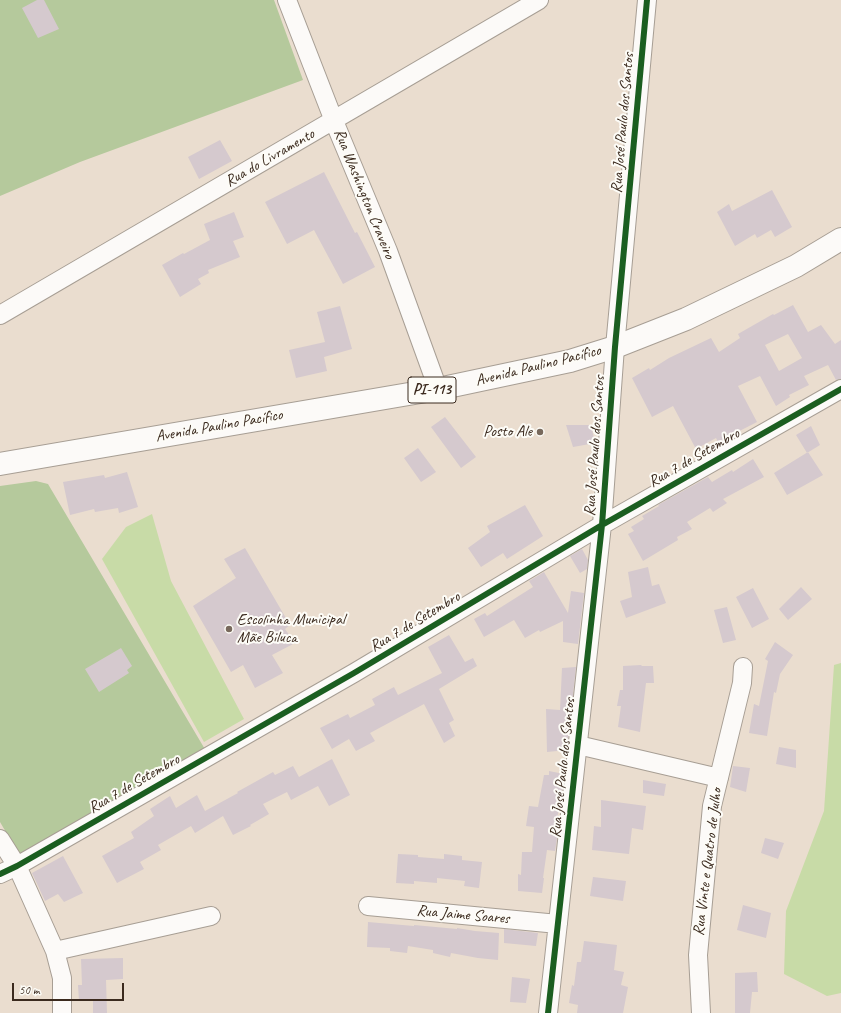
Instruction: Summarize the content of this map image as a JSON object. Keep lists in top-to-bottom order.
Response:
{
  "streets": {
    "main road": ["Avenida Paulino Pacífico", "PI-113"],
    "street": [
      "Rua José Paulo dos Santos",
      "Rua do Livramento",
      "Rua Washington Craveiro",
      "Rua 7 de Setembro",
      "Rua Vinte e Quatro de Julho",
      "Rua Jaime Soares"
    ]
  },
  "crossings": [
    ["Rua José Paulo dos Santos", "Avenida Paulino Pacífico"],
    ["Rua José Paulo dos Santos", "Rua 7 de Setembro"],
    ["Rua José Paulo dos Santos", "Rua Jaime Soares"],
    ["Rua do Livramento", "Rua Washington Craveiro"],
    ["Rua Washington Craveiro", "Avenida Paulino Pacífico"]
  ],
  "places": ["Posto Ale", "Escolinha Municipal Mãe Biluca"],
  "scale_bar": "50 m"
}
